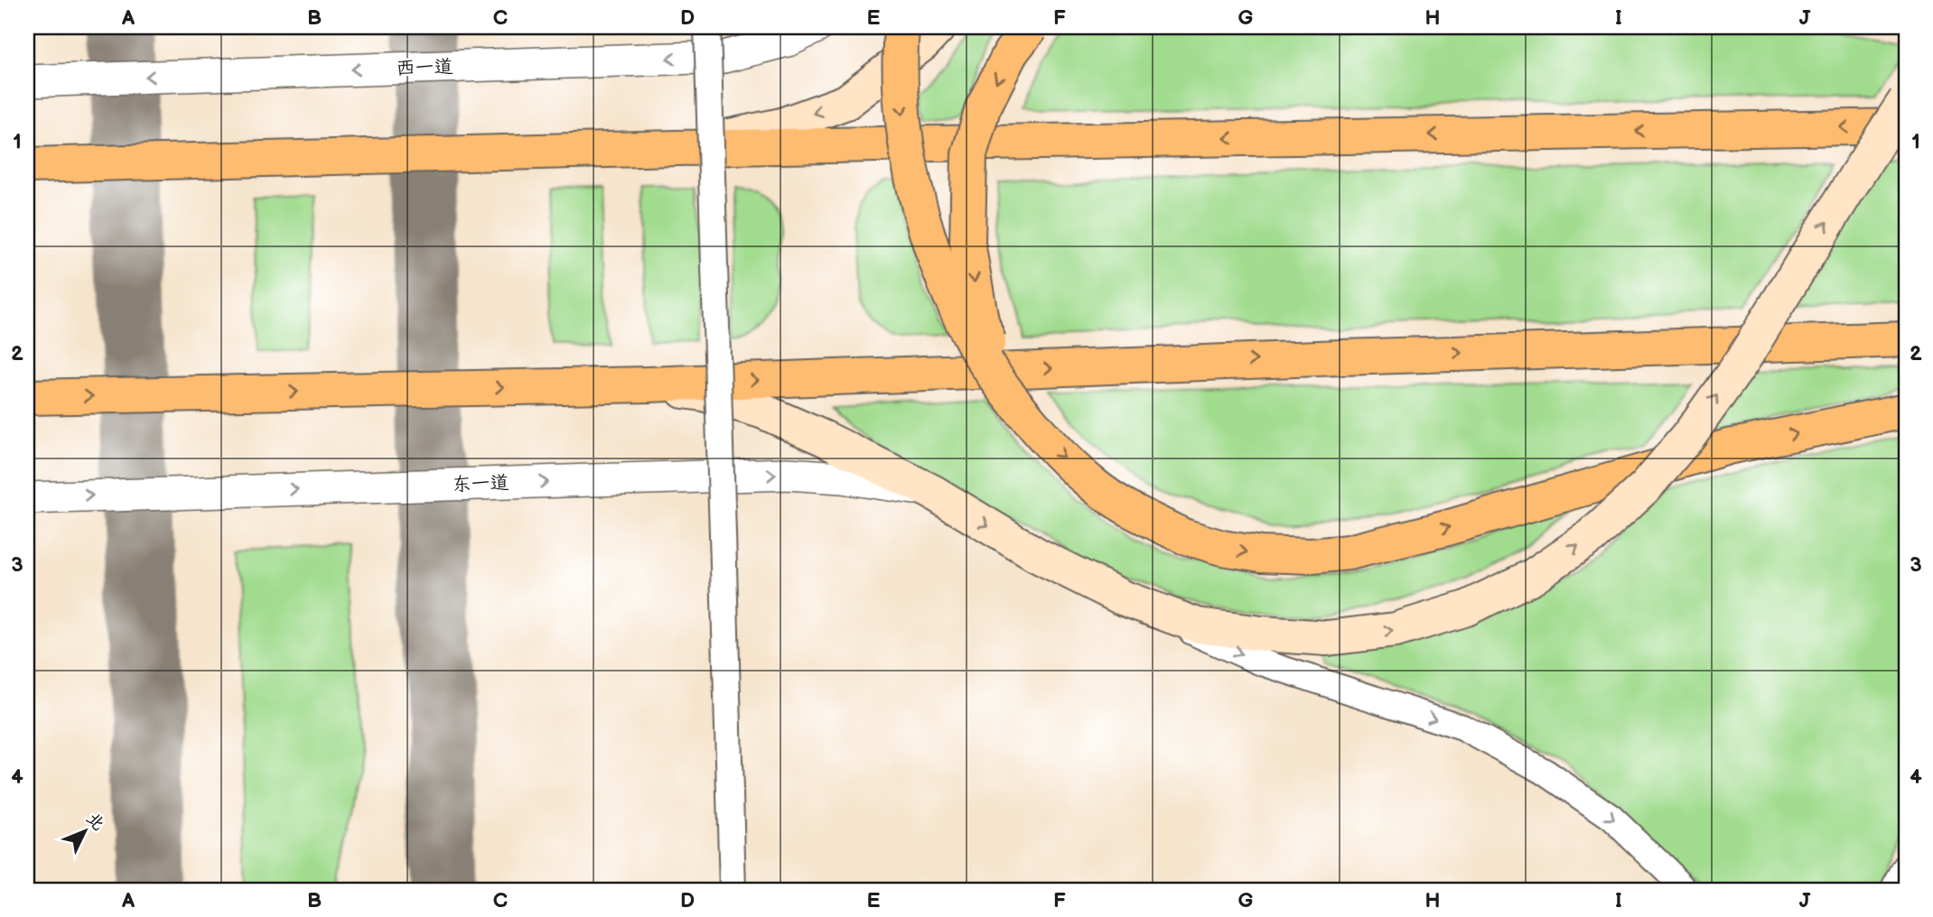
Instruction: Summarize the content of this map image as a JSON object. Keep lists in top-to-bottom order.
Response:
{
  "streets": {
    "street": ["西一道", "东一道"]
  },
  "one_way": ["西一道", "东一道"],
  "north": "top right",
  "grid": {
    "columns": [
      "A",
      "B",
      "C",
      "D",
      "E",
      "F",
      "G",
      "H",
      "I",
      "J"
    ],
    "rows": [
      "1",
      "2",
      "3",
      "4"
    ]
  }
}
